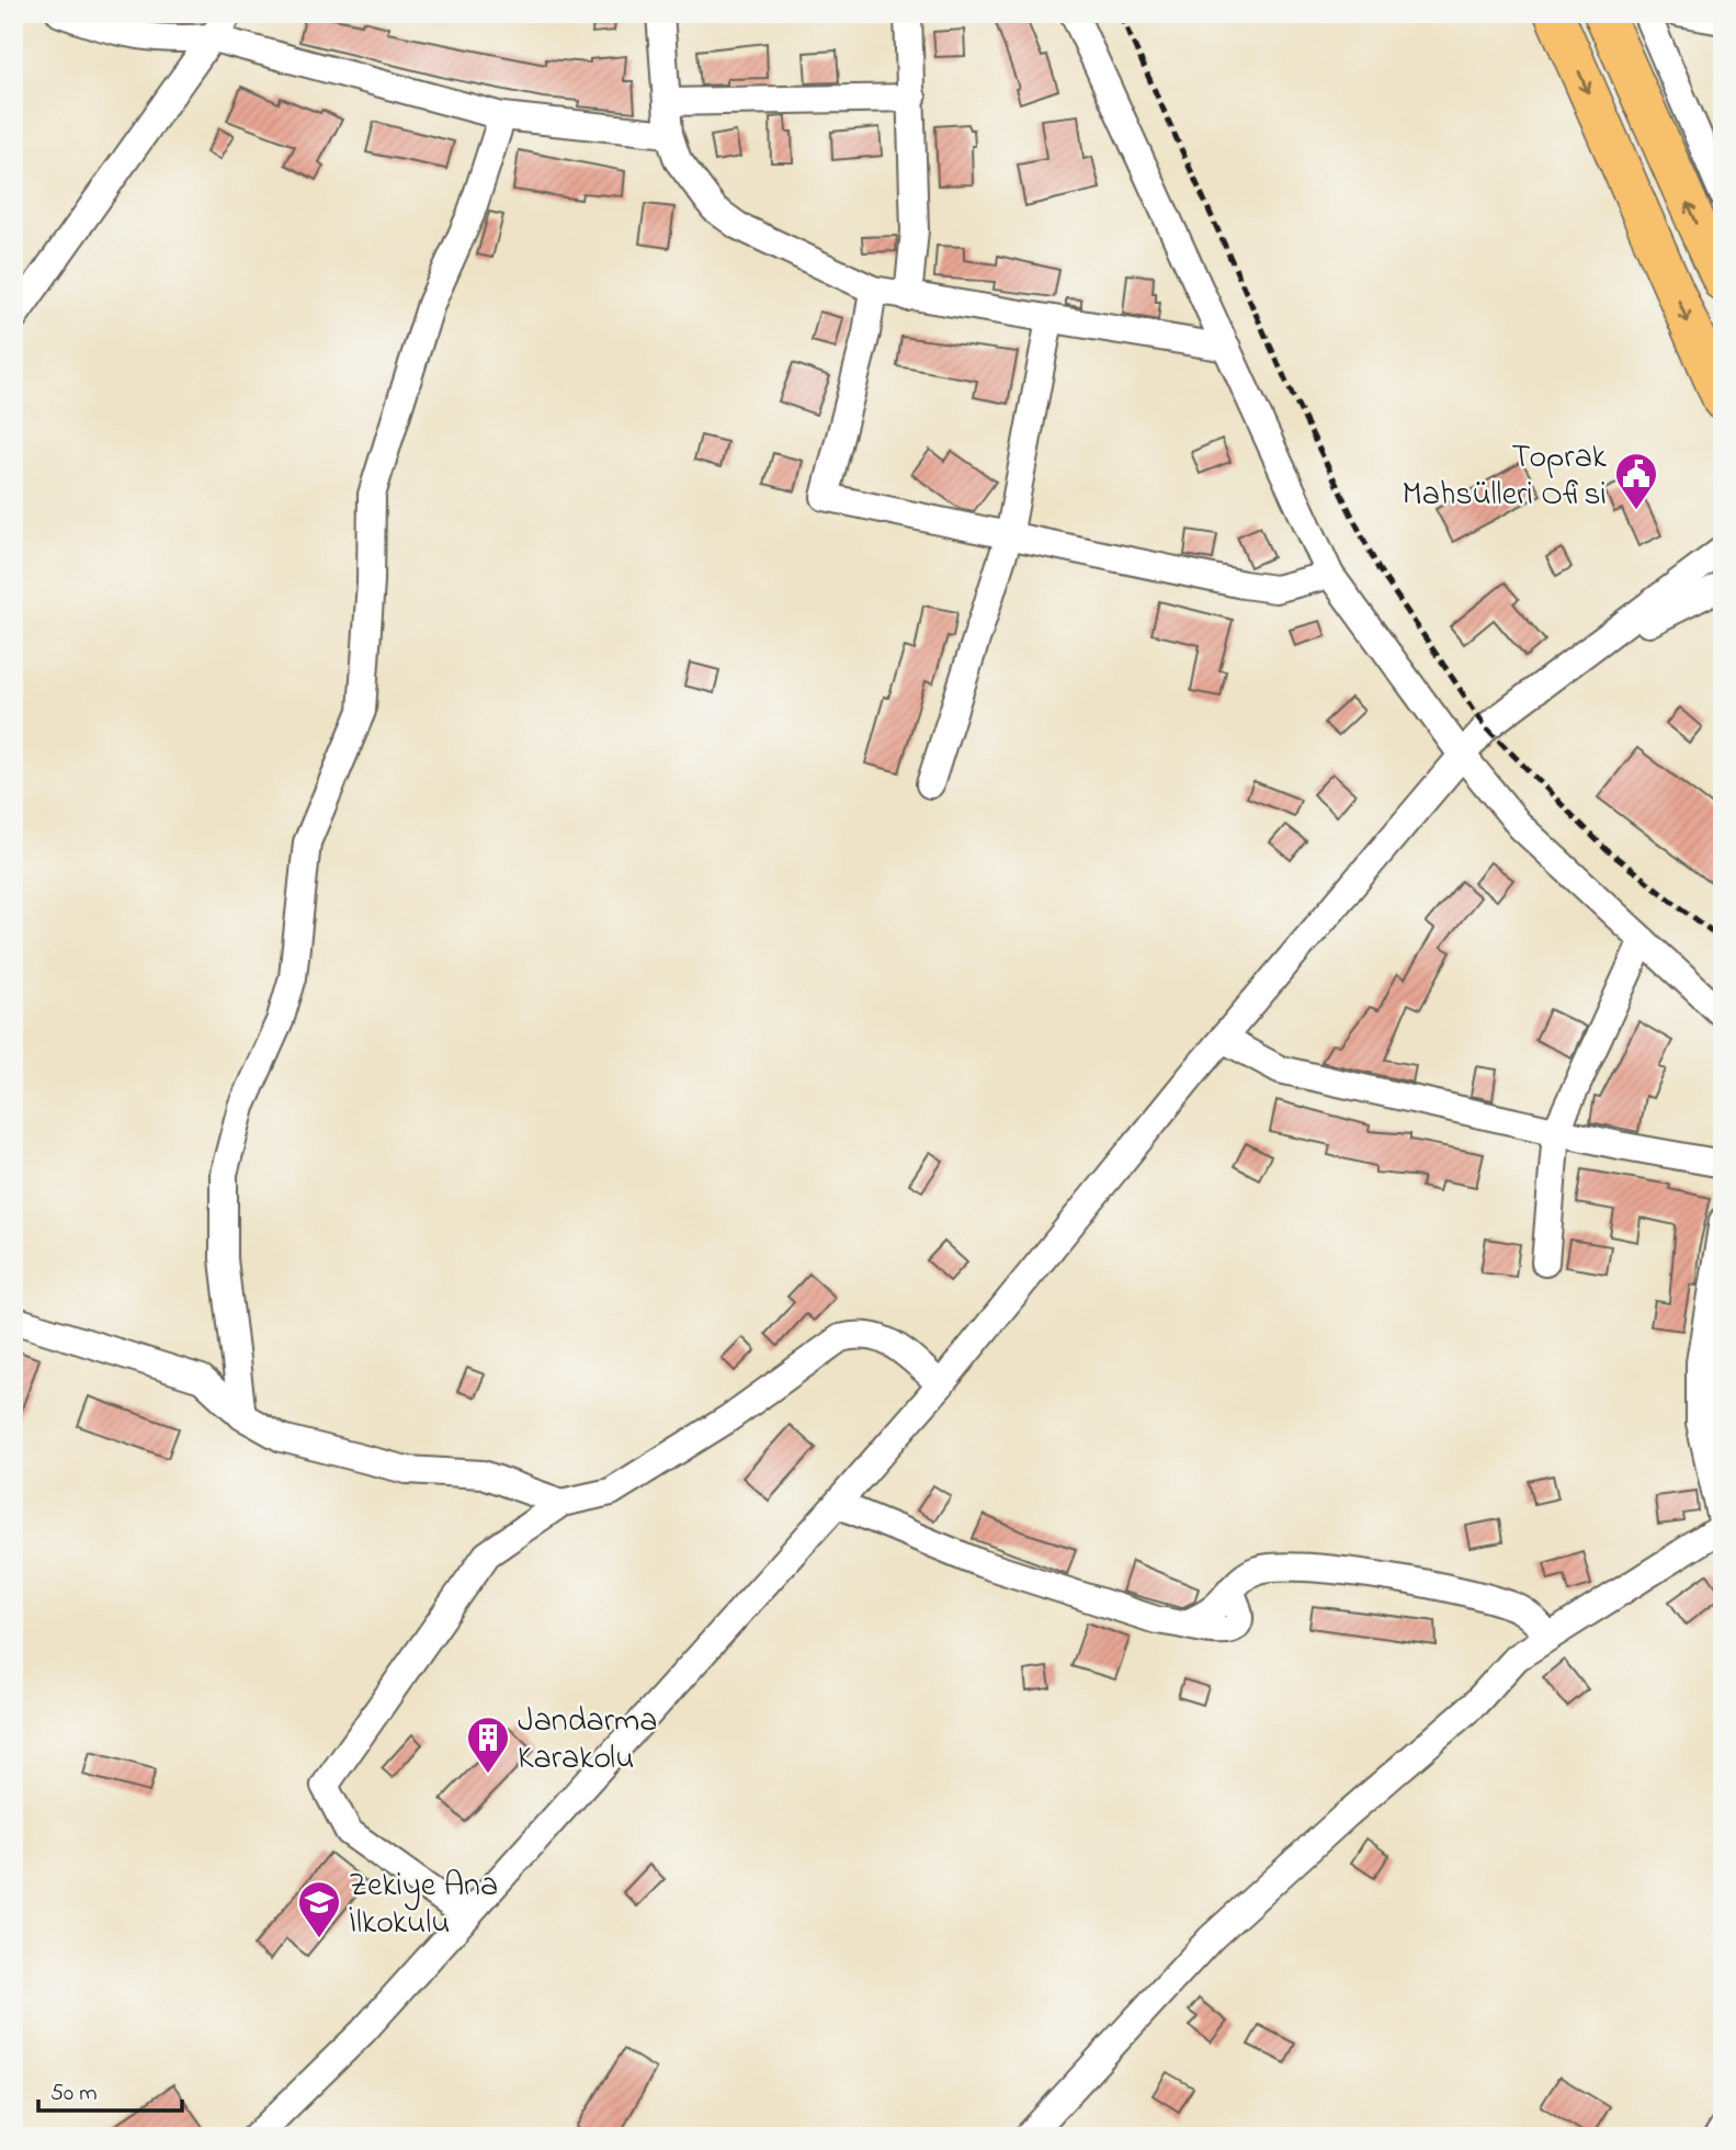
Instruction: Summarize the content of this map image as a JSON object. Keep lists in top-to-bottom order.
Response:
{
  "places": {
    "public building": ["Toprak Mahsülleri Ofisi"],
    "building": ["Jandarma Karakolu"],
    "school or university": ["Zekiye Ana İlkokulu"]
  },
  "scale_bar": "50 m"
}
